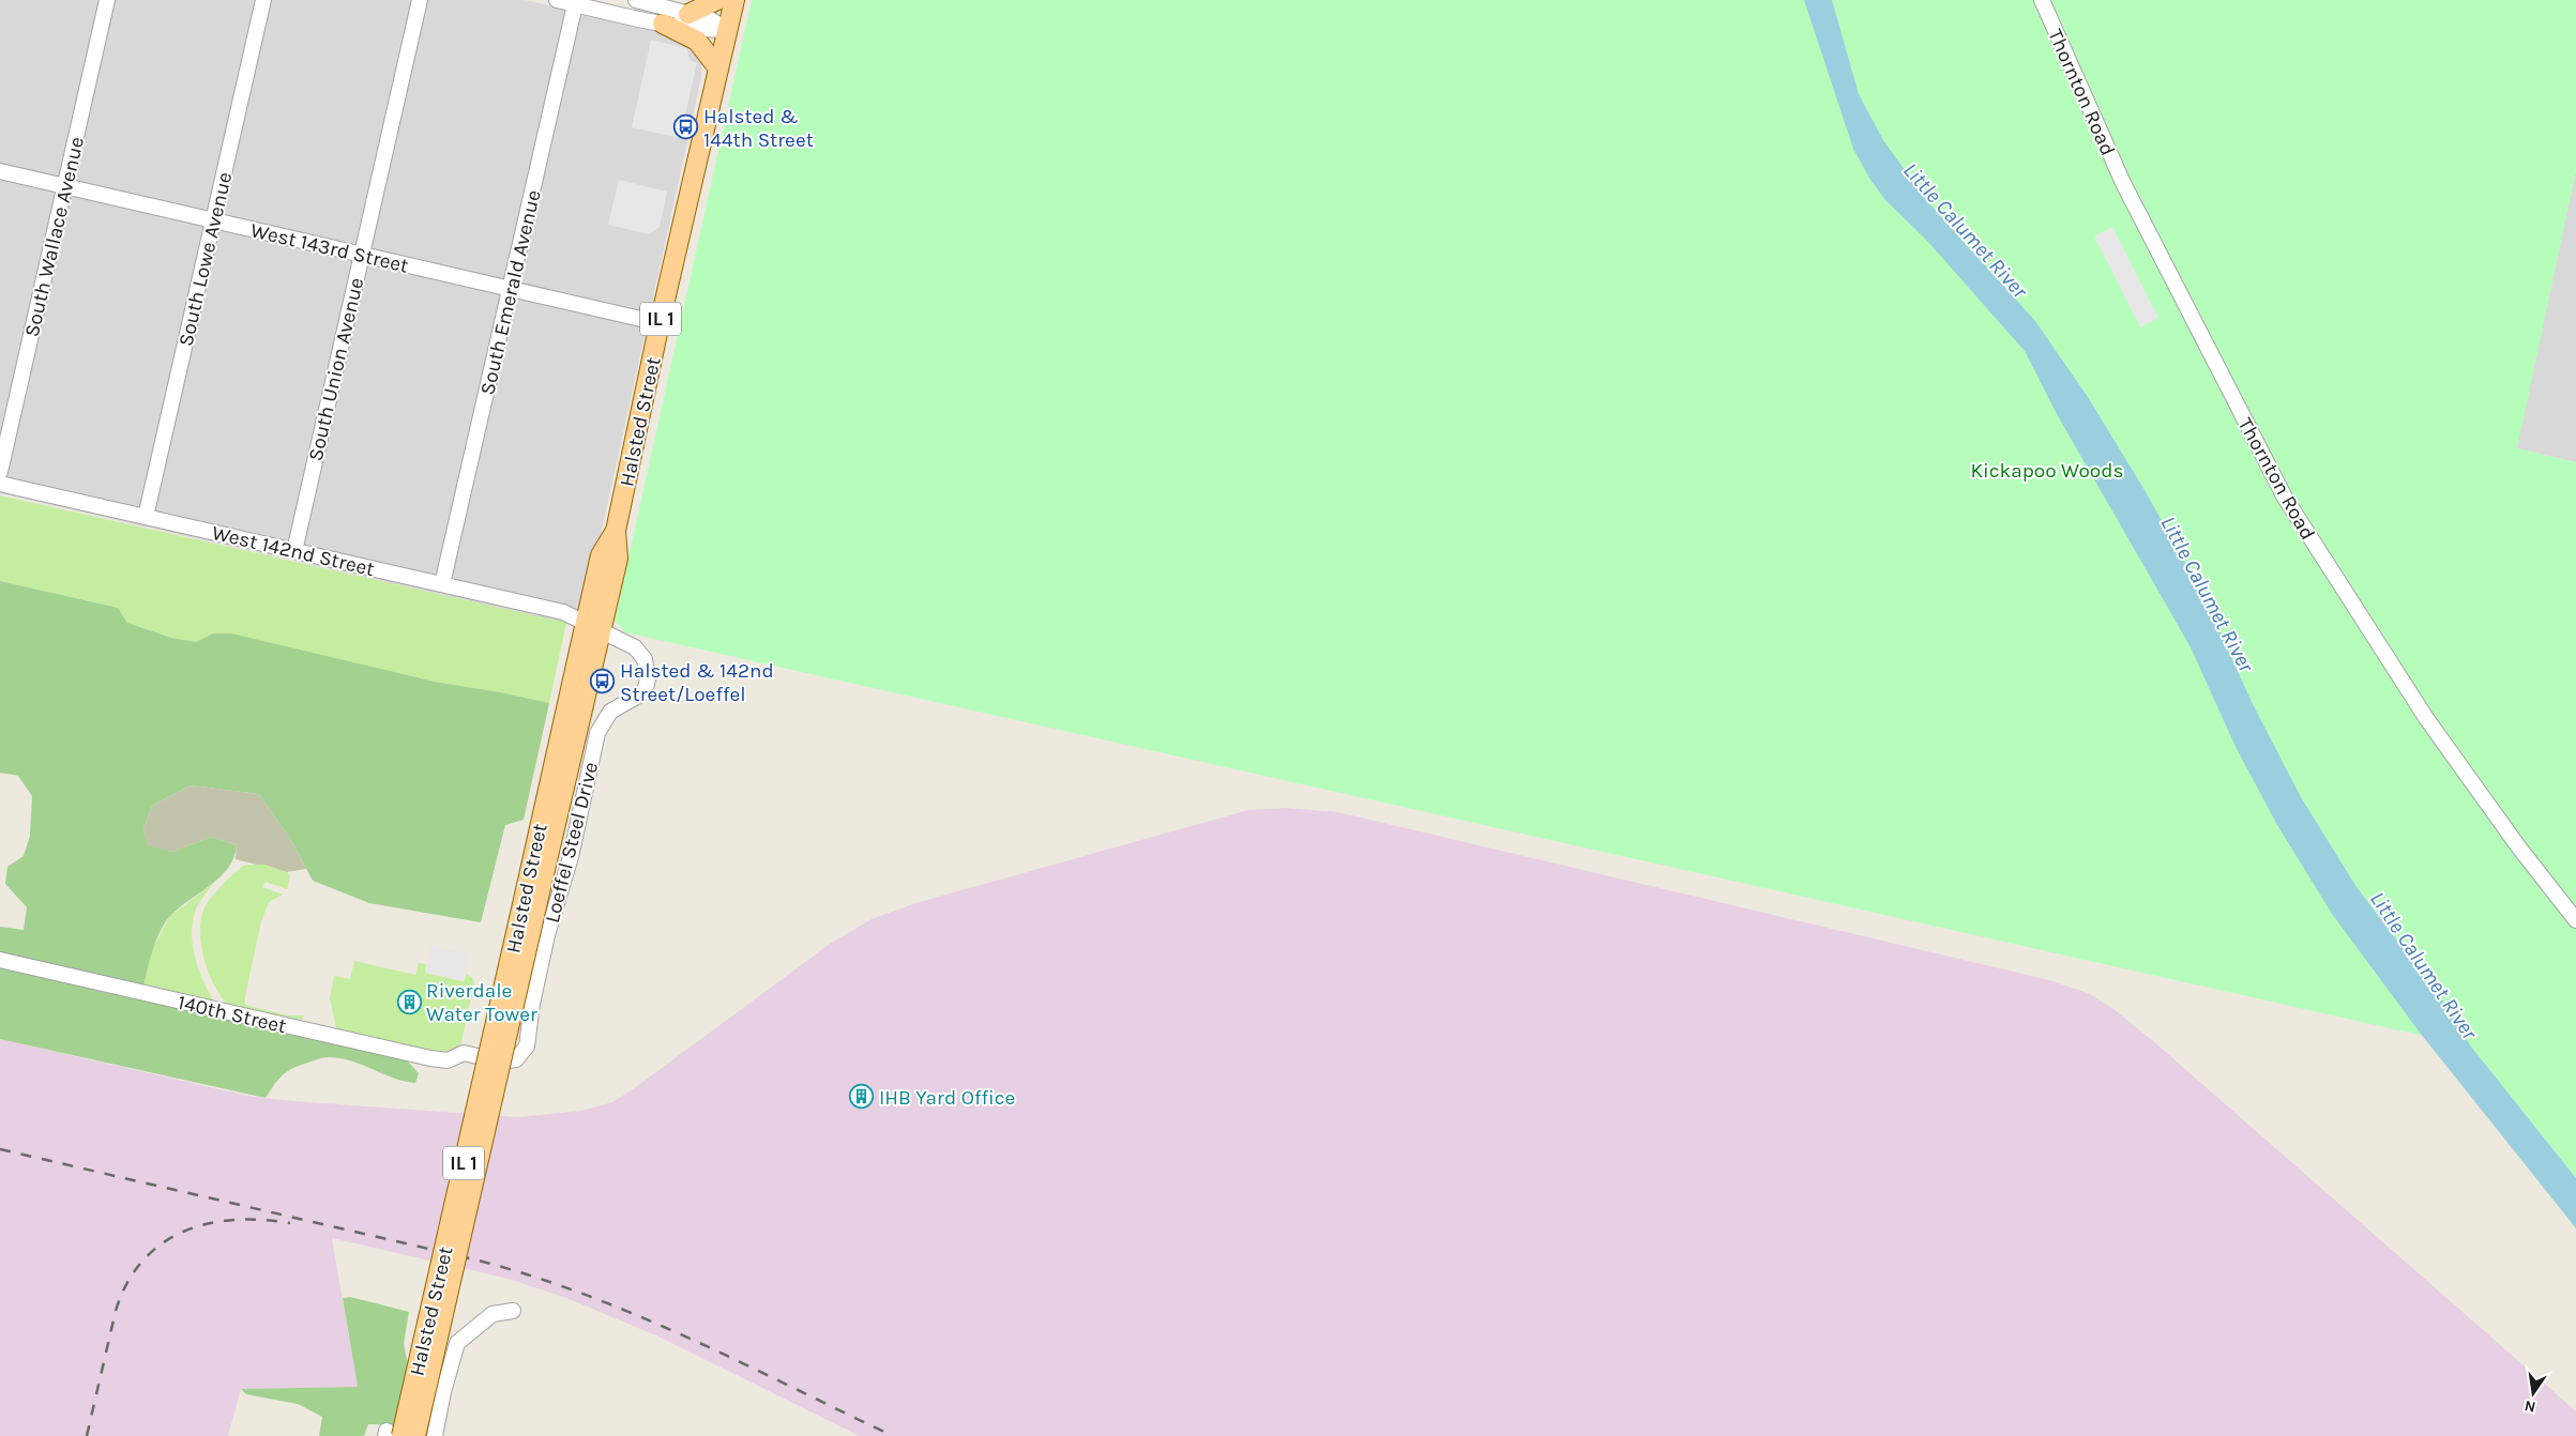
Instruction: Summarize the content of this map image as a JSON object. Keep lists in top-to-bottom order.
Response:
{
  "streets": {
    "main road": ["IL 1", "Halsted Street"],
    "street": [
      "Thornton Road",
      "South Wallace Avenue",
      "West 143rd Street",
      "South Lowe Avenue",
      "South Emerald Avenue",
      "South Union Avenue",
      "West 142nd Street",
      "Loeffel Steel Drive",
      "140th Street"
    ]
  },
  "crossings": [
    ["South Wallace Avenue", "West 143rd Street"],
    ["West 143rd Street", "South Lowe Avenue"],
    ["West 143rd Street", "South Emerald Avenue"],
    ["West 143rd Street", "South Union Avenue"],
    ["West 143rd Street", "Halsted Street"],
    ["South Lowe Avenue", "West 142nd Street"],
    ["South Emerald Avenue", "West 142nd Street"],
    ["South Union Avenue", "West 142nd Street"],
    ["Halsted Street", "West 142nd Street"],
    ["Halsted Street", "Loeffel Steel Drive"],
    ["West 142nd Street", "Loeffel Steel Drive"],
    ["Loeffel Steel Drive", "140th Street"]
  ],
  "water": ["Little Calumet River"],
  "parks": ["Kickapoo Woods"],
  "places": {
    "bus stop": ["Halsted & 144th Street", "Halsted & 142nd Street/Loeffel"],
    "building": ["Riverdale Water Tower", "IHB Yard Office"]
  },
  "north": "bottom"
}
